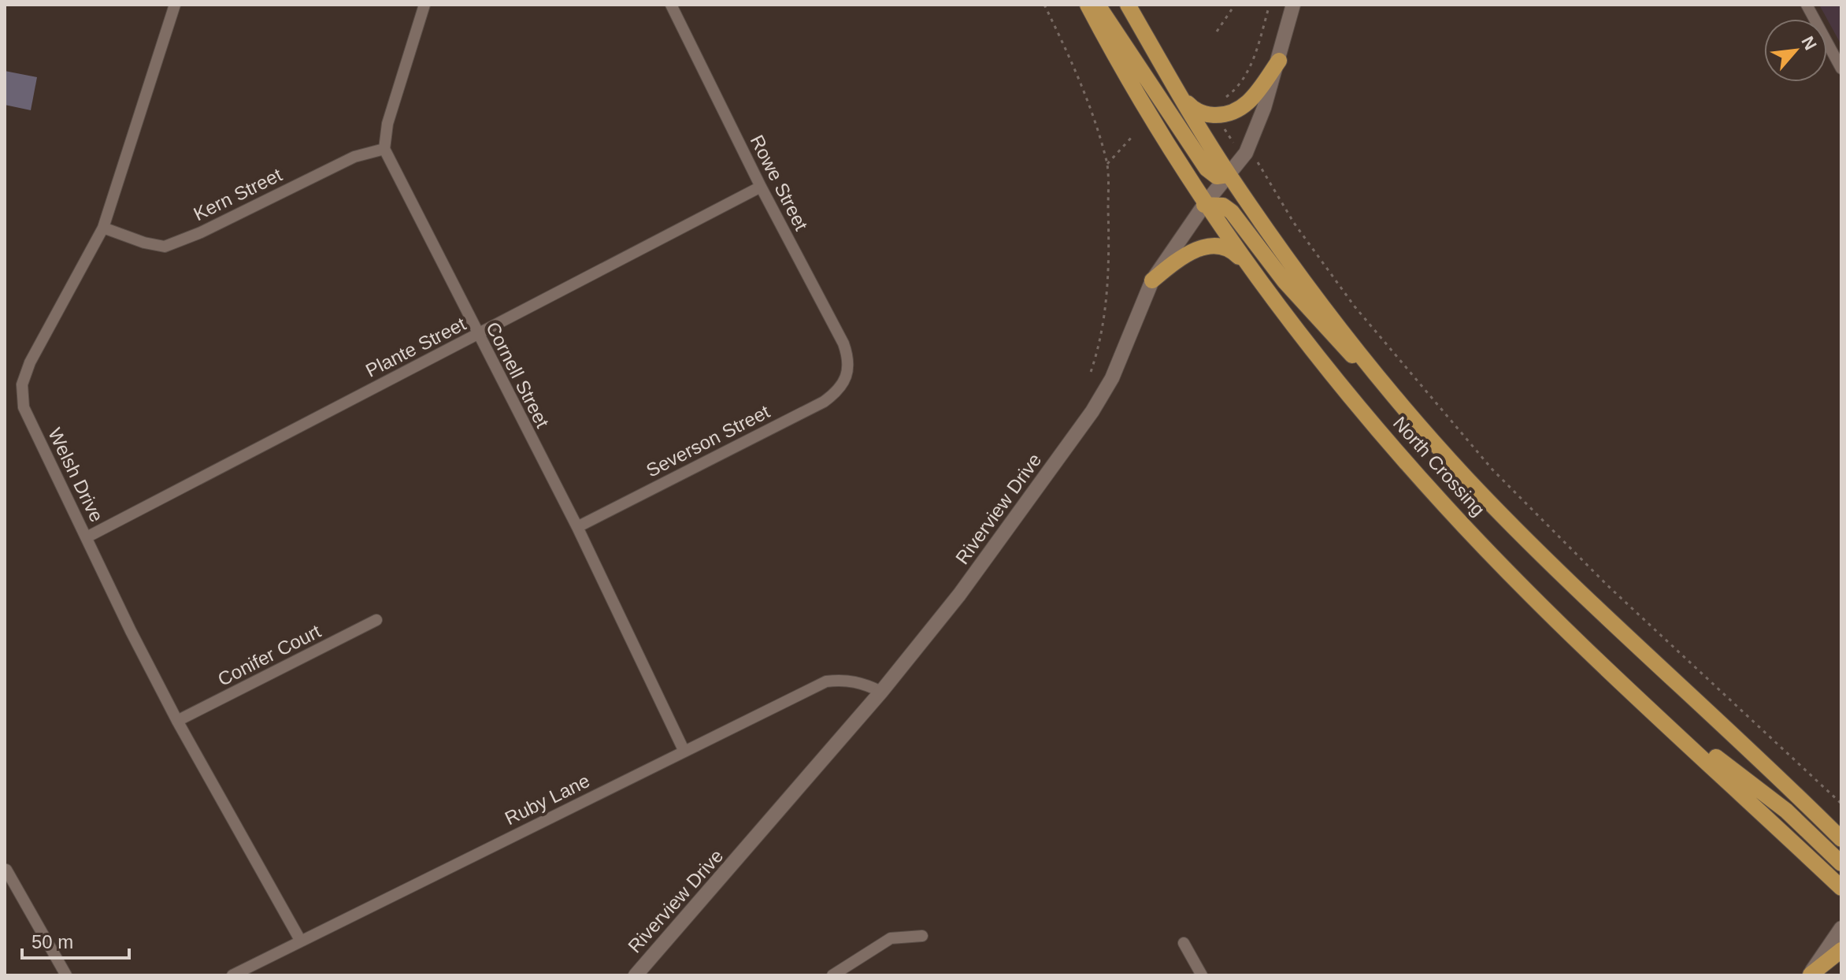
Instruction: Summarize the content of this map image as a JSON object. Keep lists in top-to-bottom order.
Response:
{
  "streets": {
    "main road": ["North Crossing"],
    "street": [
      "Rowe Street",
      "Kern Street",
      "Plante Street",
      "Cornell Street",
      "Severson Street",
      "Welsh Drive",
      "Riverview Drive",
      "Conifer Court",
      "Ruby Lane"
    ]
  },
  "crossings": [
    ["Rowe Street", "Plante Street"],
    ["Rowe Street", "Severson Street"],
    ["Kern Street", "Cornell Street"],
    ["Kern Street", "Welsh Drive"],
    ["Plante Street", "Cornell Street"],
    ["Plante Street", "Welsh Drive"],
    ["Cornell Street", "Severson Street"],
    ["Cornell Street", "Ruby Lane"],
    ["North Crossing", "Riverview Drive"],
    ["Welsh Drive", "Conifer Court"],
    ["Welsh Drive", "Ruby Lane"],
    ["Riverview Drive", "Ruby Lane"]
  ],
  "scale_bar": "50 m",
  "north": "top right"
}
